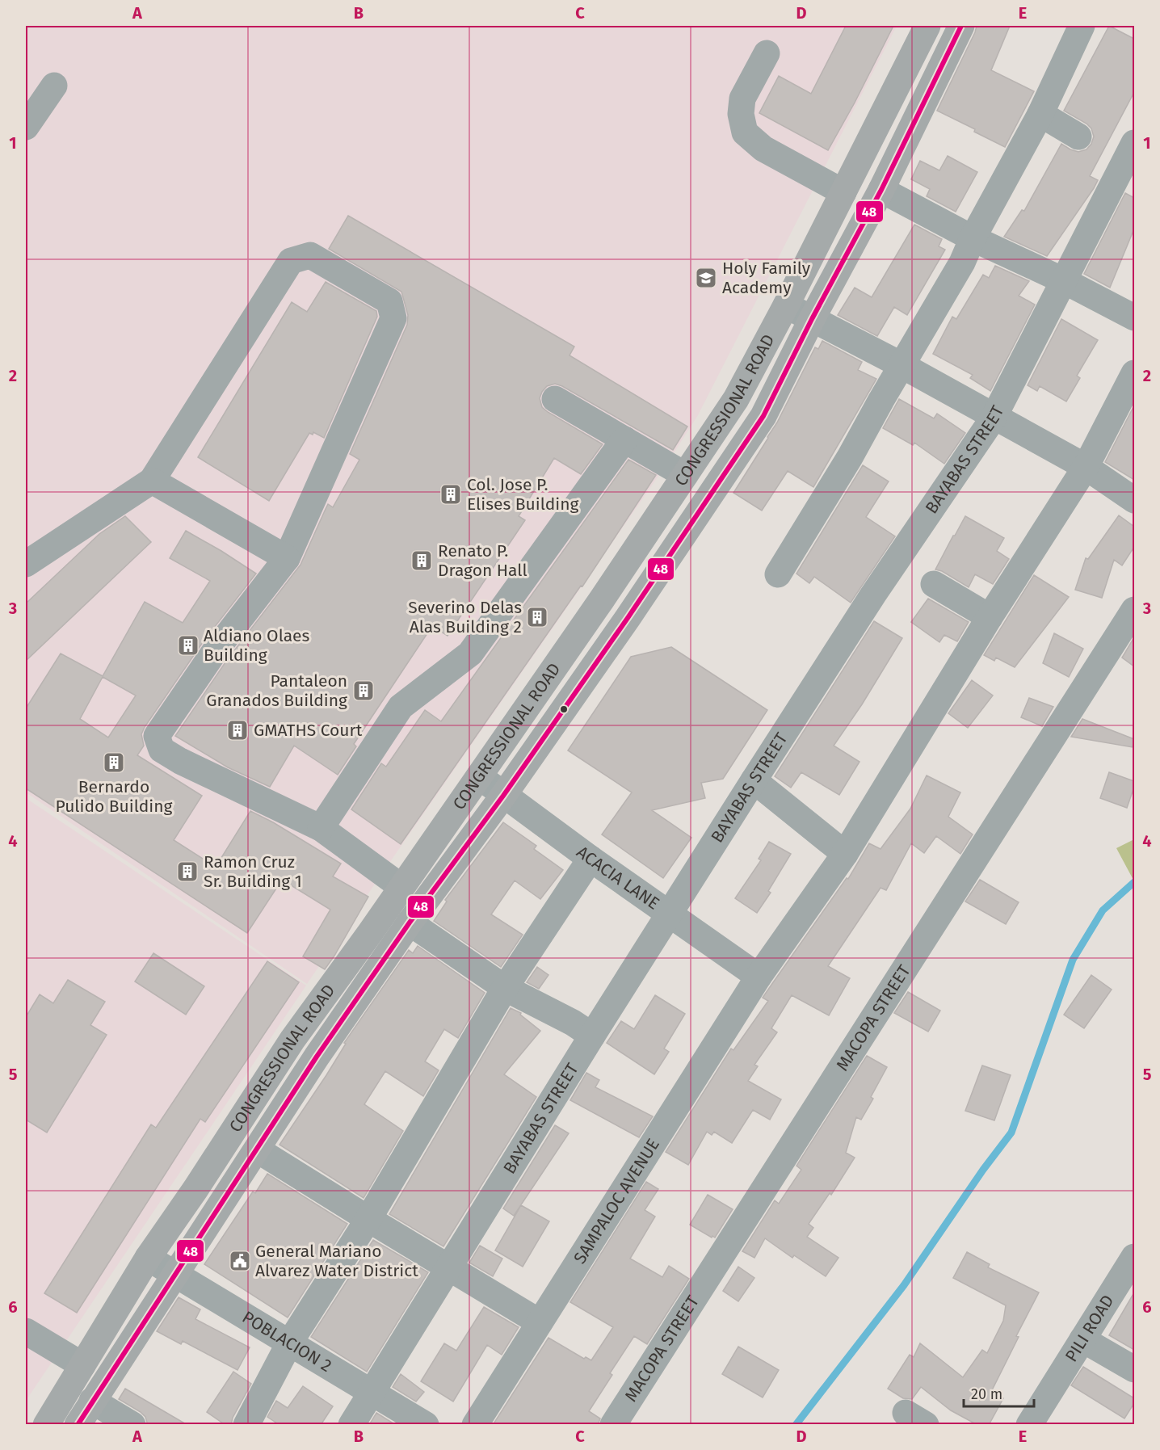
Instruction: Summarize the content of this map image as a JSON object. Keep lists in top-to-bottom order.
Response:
{
  "streets": {
    "main road": ["CONGRESSIONAL ROAD"],
    "street": [
      "BAYABAS STREET",
      "ACACIA LANE",
      "MACOPA STREET",
      "SAMPALOC AVENUE",
      "PILI ROAD",
      "POBLACION 2"
    ]
  },
  "crossings": [
    ["CONGRESSIONAL ROAD", "ACACIA LANE"],
    ["CONGRESSIONAL ROAD", "POBLACION 2"],
    ["BAYABAS STREET", "ACACIA LANE"],
    ["BAYABAS STREET", "POBLACION 2"],
    ["ACACIA LANE", "SAMPALOC AVENUE"]
  ],
  "places": {
    "school or university": ["Holy Family Academy"],
    "building": [
      "Col. Jose P. Elises Building",
      "Renato P. Dragon Hall",
      "Severino Delas Alas Building 2",
      "Aldiano Olaes Building",
      "Pantaleon Granados Building",
      "GMATHS Court",
      "Bernardo Pulido Building",
      "Ramon Cruz Sr. Building 1"
    ],
    "public building": ["General Mariano Alvarez Water District"]
  },
  "lines": ["transit line 48"],
  "scale_bar": "20 m",
  "grid": {
    "columns": [
      "A",
      "B",
      "C",
      "D",
      "E"
    ],
    "rows": [
      "1",
      "2",
      "3",
      "4",
      "5",
      "6"
    ]
  }
}
